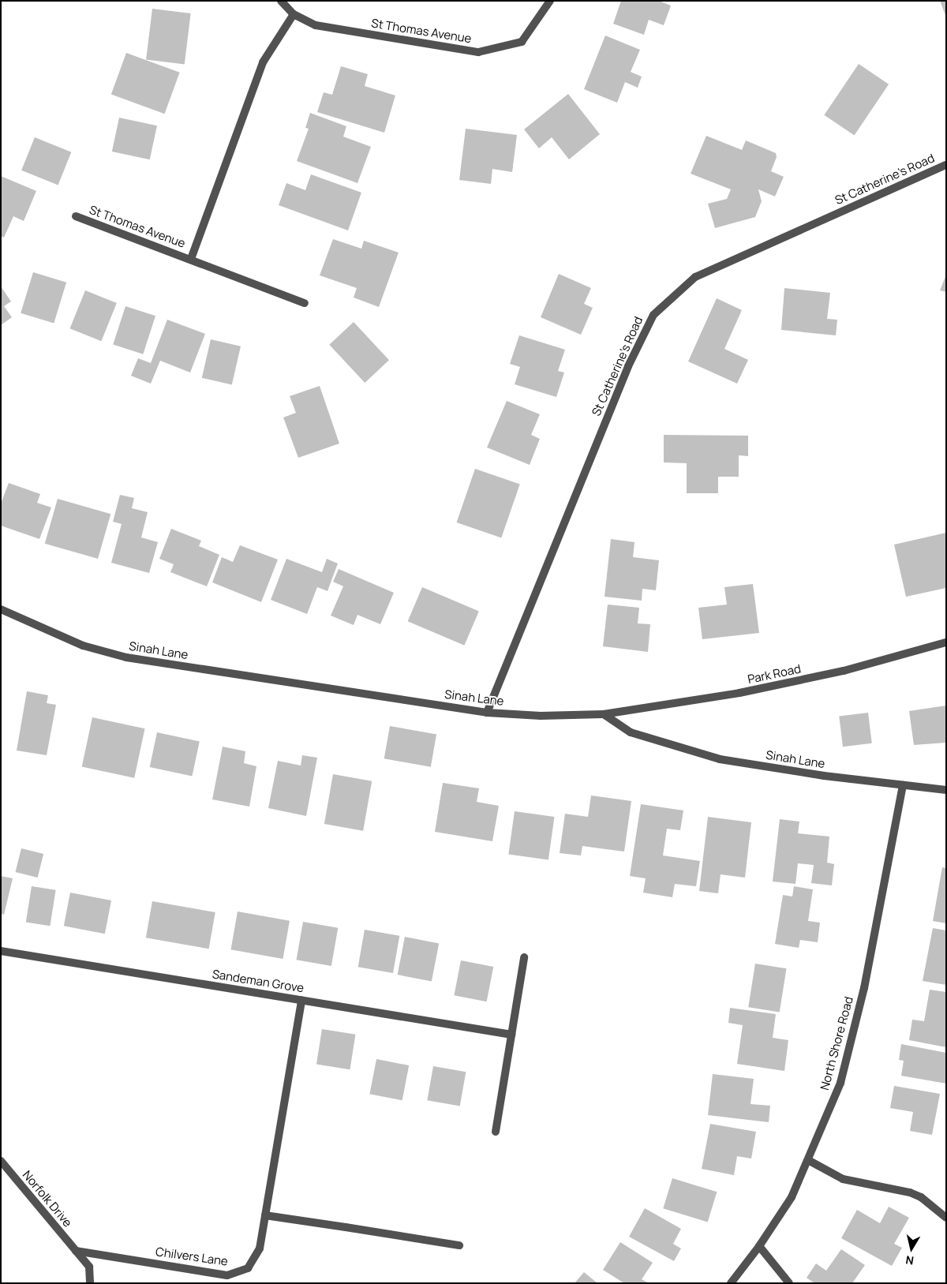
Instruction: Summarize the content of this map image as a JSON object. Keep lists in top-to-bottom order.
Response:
{
  "streets": {
    "street": [
      "St Thomas Avenue",
      "St Catherine's Road",
      "Sinah Lane",
      "Park Road",
      "Sandeman Grove",
      "North Shore Road",
      "Norfolk Drive",
      "Chilvers Lane"
    ]
  },
  "crossings": [
    ["St Catherine's Road", "Sinah Lane"],
    ["Sinah Lane", "Park Road"],
    ["Sinah Lane", "North Shore Road"],
    ["Sandeman Grove", "Chilvers Lane"],
    ["Norfolk Drive", "Chilvers Lane"]
  ],
  "north": "bottom"
}
